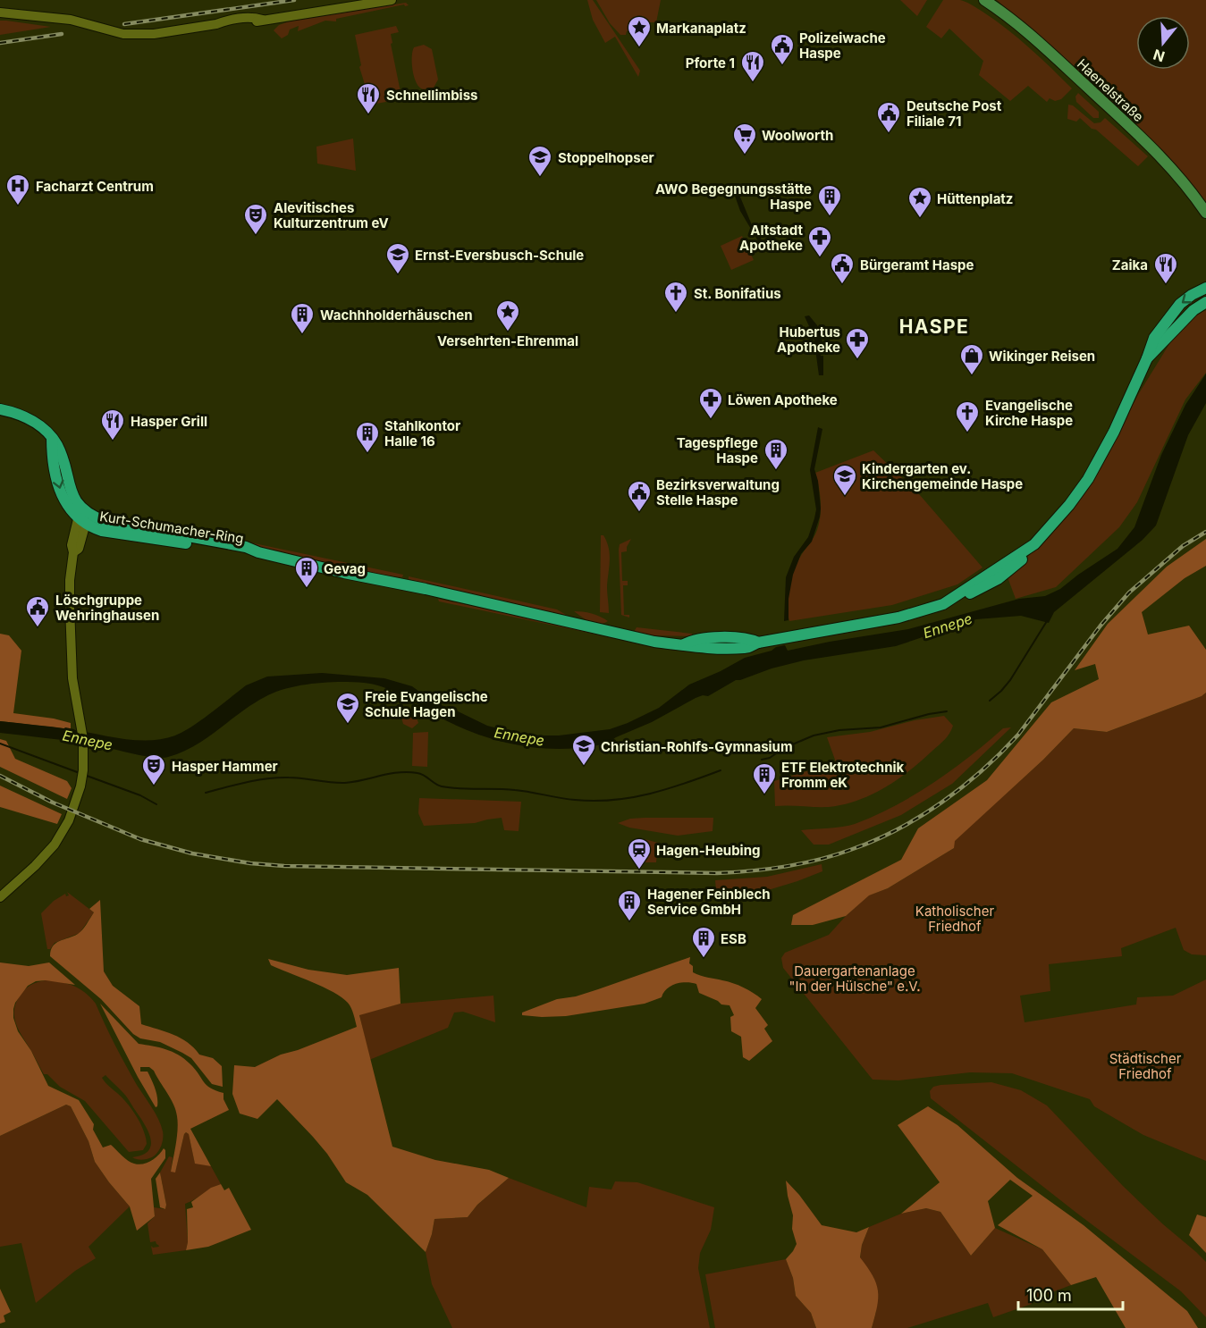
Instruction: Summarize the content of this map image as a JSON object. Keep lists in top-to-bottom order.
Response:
{
  "streets": {
    "main road": ["Haenelstraße", "Kurt-Schumacher-Ring"]
  },
  "districts": ["HASPE"],
  "water": ["Ennepe"],
  "parks": ["Katholischer Friedhof", "Dauergartenanlage \"In der Hülsche\" e.V.", "Städtischer Friedhof"],
  "places": {
    "place": ["Markanaplatz", "Hüttenplatz", "Versehrten-Ehrenmal"],
    "public building": [
      "Polizeiwache Haspe",
      "Deutsche Post Filiale 71",
      "Bürgeramt Haspe",
      "Bezirksverwaltung Stelle Haspe",
      "Löschgruppe Wehringhausen"
    ],
    "restaurant": [
      "Pforte 1",
      "Schnellimbiss",
      "Zaika",
      "Hasper Grill"
    ],
    "supermarket": ["Woolworth"],
    "school or university": [
      "Stoppelhopser",
      "Ernst-Eversbusch-Schule",
      "Kindergarten ev. Kirchengemeinde Haspe",
      "Freie Evangelische Schule Hagen",
      "Christian-Rohlfs-Gymnasium"
    ],
    "hospital": ["Facharzt Centrum"],
    "building": [
      "AWO Begegnungsstätte Haspe",
      "Wachhholderhäuschen",
      "Stahlkontor Halle 16",
      "Tagespflege Haspe",
      "Gevag",
      "ETF Elektrotechnik Fromm eK",
      "Hagener Feinblech Service GmbH",
      "ESB"
    ],
    "theatre": ["Alevitisches Kulturzentrum eV", "Hasper Hammer"],
    "pharmacy": ["Altstadt Apotheke", "Hubertus Apotheke", "Löwen Apotheke"],
    "church": ["St. Bonifatius", "Evangelische Kirche Haspe"],
    "shop": ["Wikinger Reisen"],
    "station": ["Hagen-Heubing"]
  },
  "scale_bar": "100 m",
  "north": "bottom"
}
